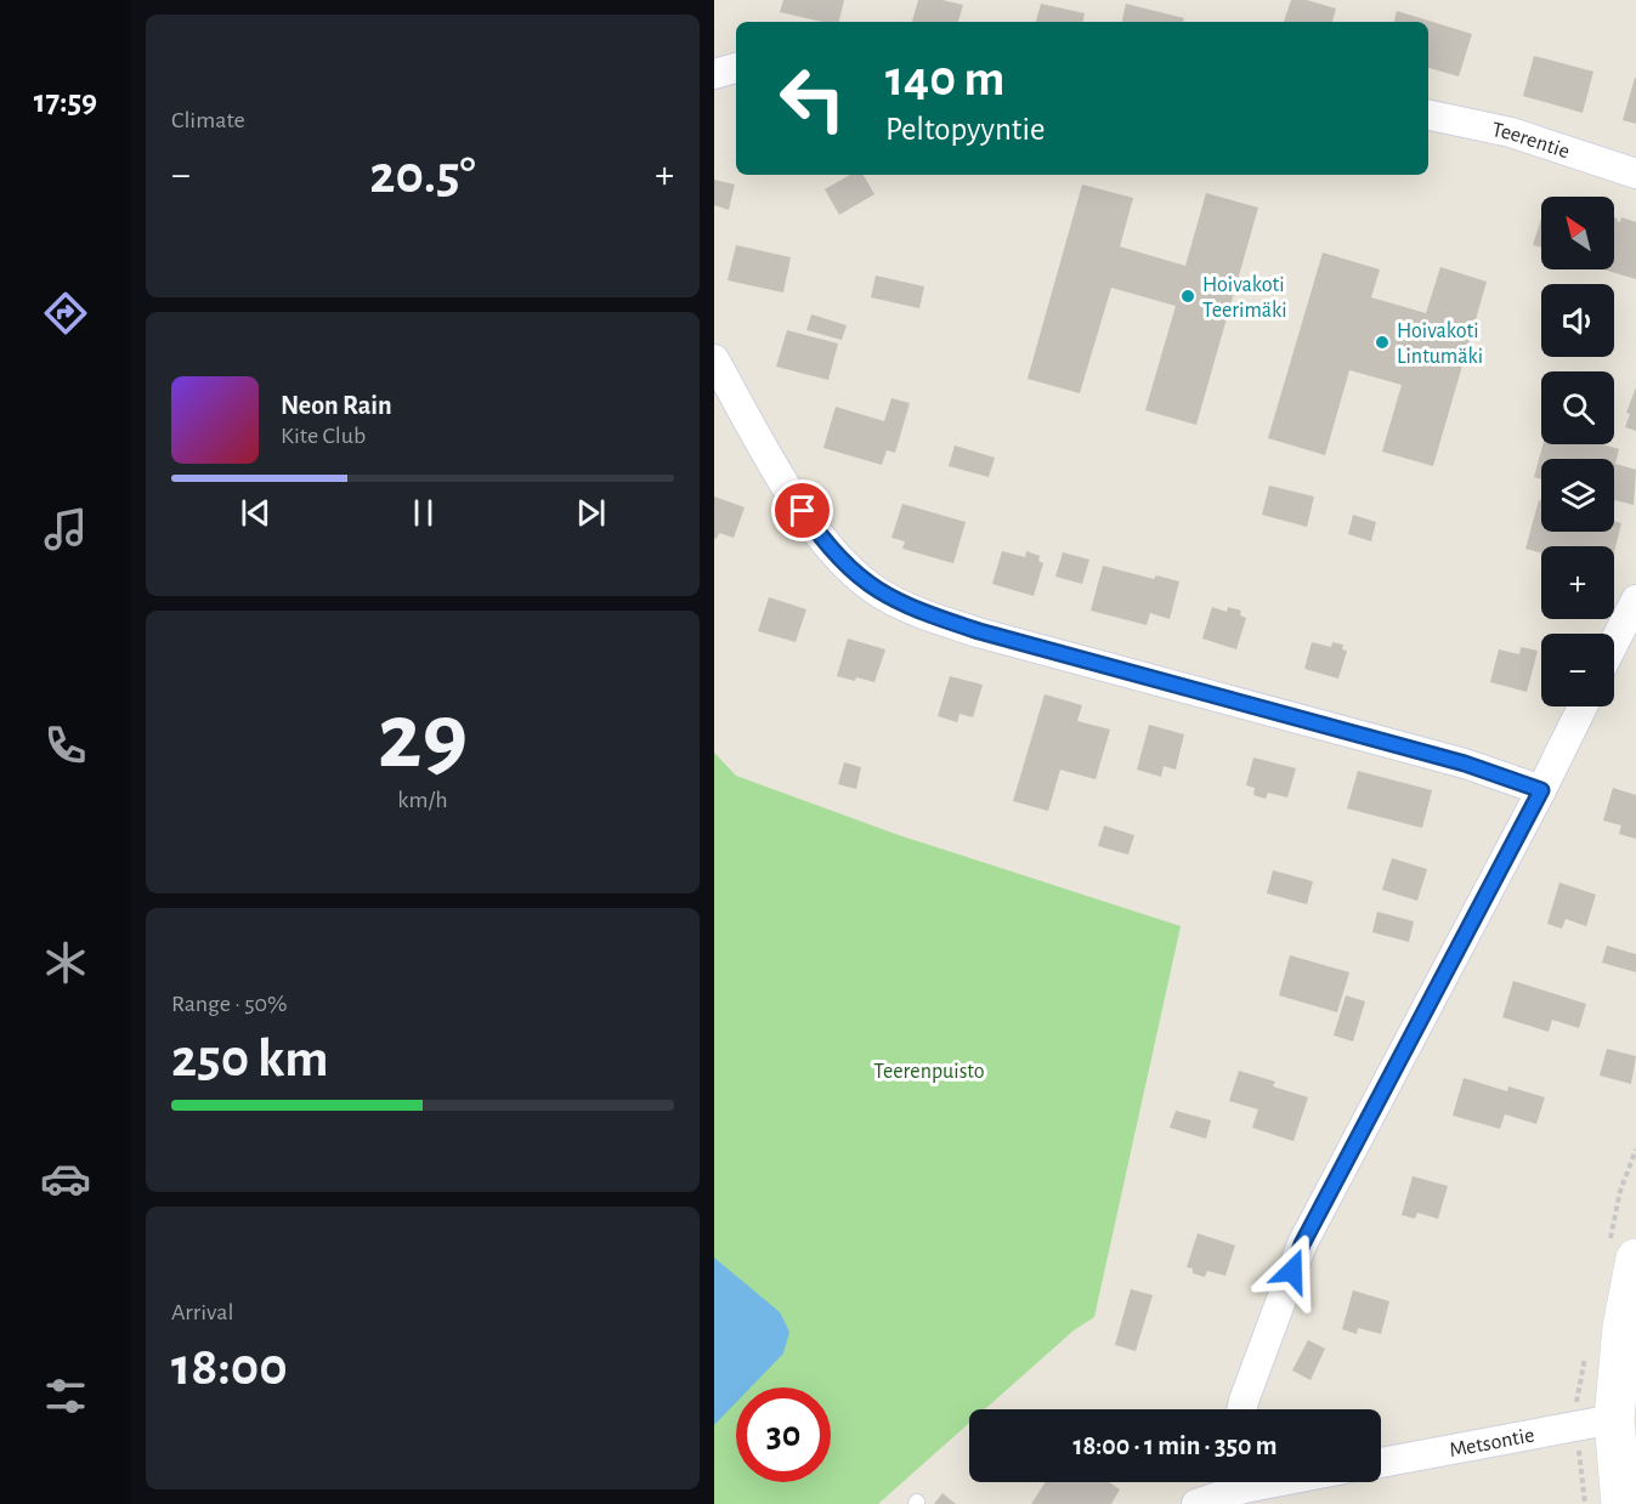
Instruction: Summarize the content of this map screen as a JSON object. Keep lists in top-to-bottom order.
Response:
{
  "streets": {
    "street": ["Teerentie", "Metsontie"]
  },
  "parks": ["Teerenpuisto"],
  "places": ["Hoivakoti Teerimäki", "Hoivakoti Lintumäki"],
  "north": "top left",
  "page": {
    "tabs": "17:59",
    "tile": [
      "Climate",
      ["29", "km/h"],
      ["Range · 50%", "250 km"],
      ["Arrival", "18:00"]
    ],
    "turn": ["140 m", "Peltopyyntie"],
    "heat": ["−", "20.5°", "+"],
    "map_buttons": ["+", "−"],
    "song": ["Neon Rain", "Kite Club"],
    "limit": "30",
    "trip": "18:00 · 1 min · 350 m"
  }
}
